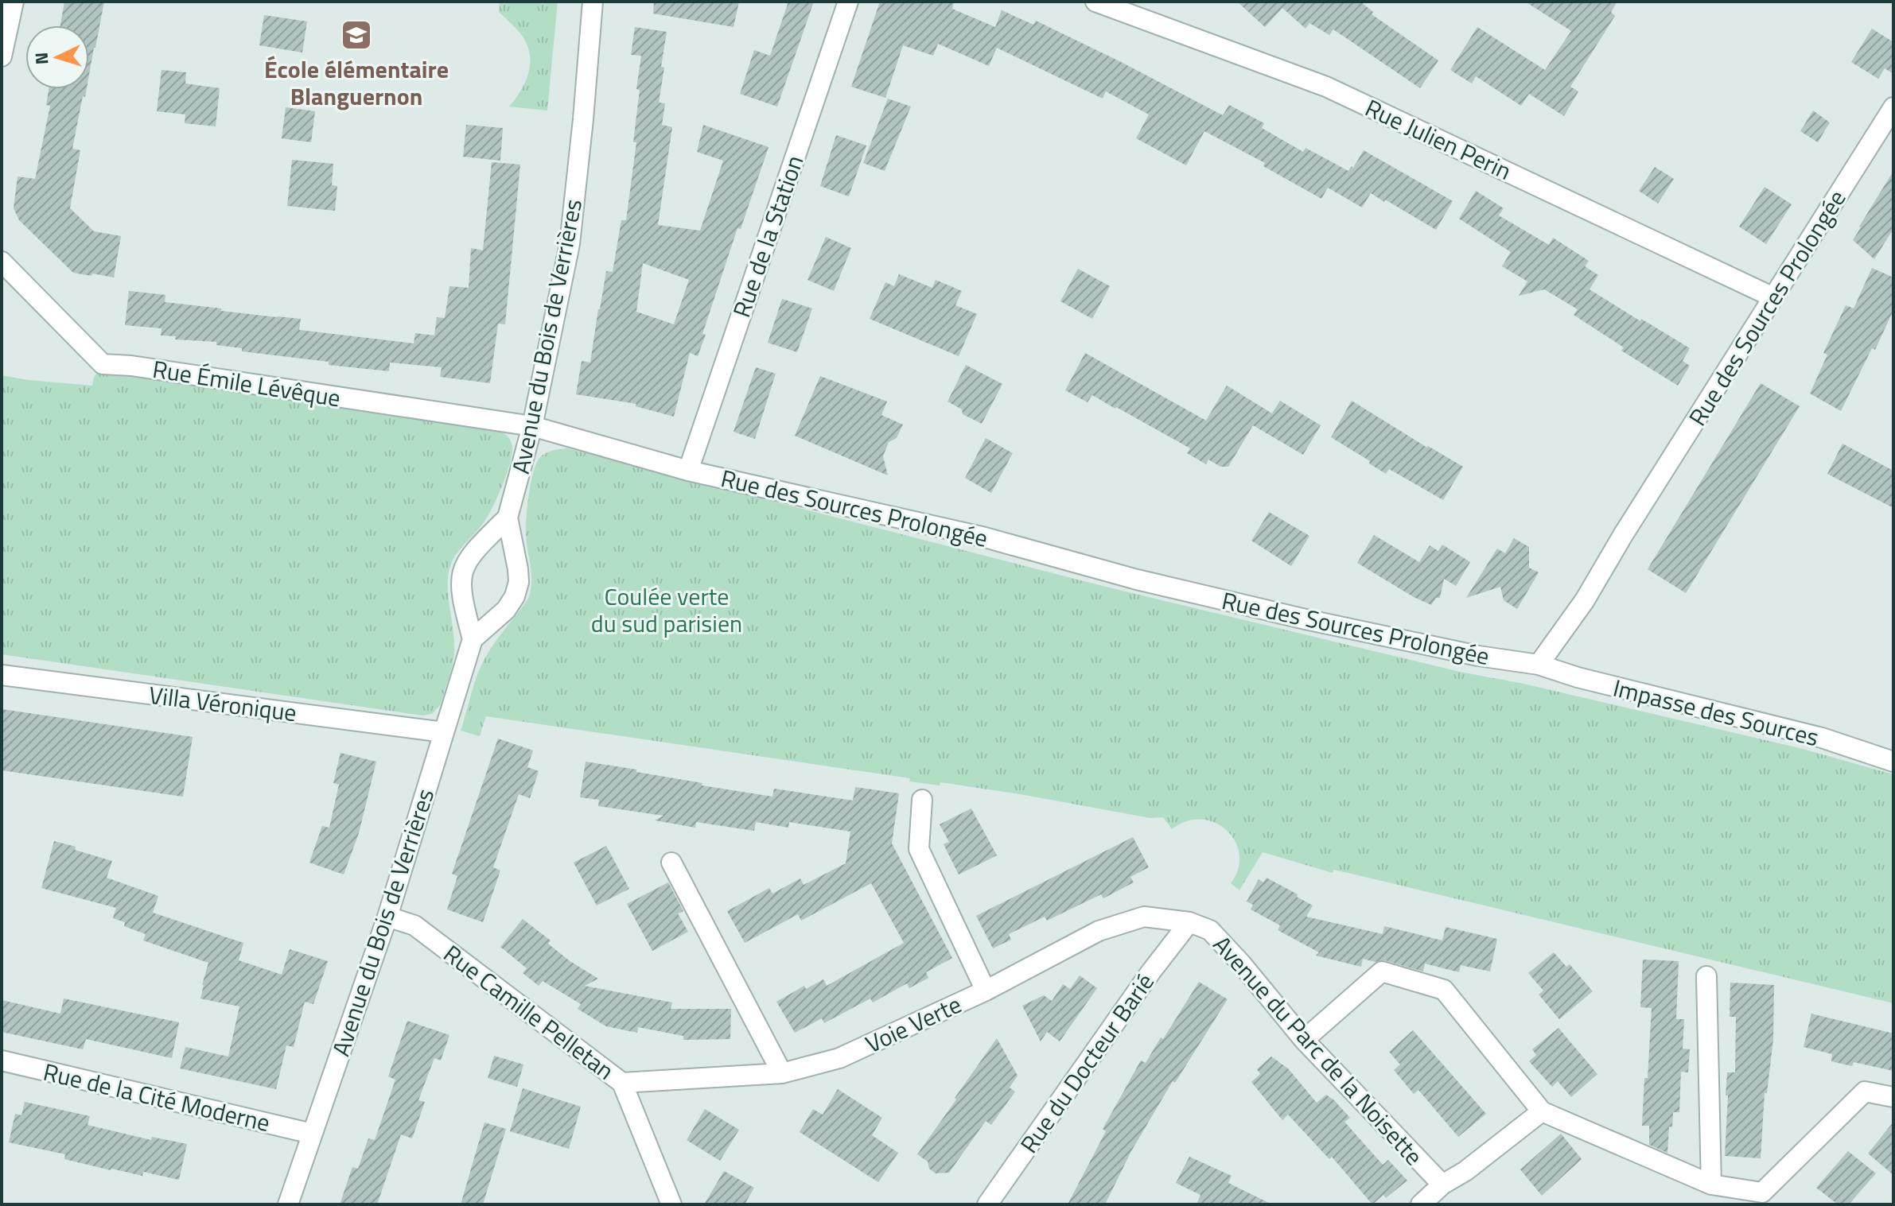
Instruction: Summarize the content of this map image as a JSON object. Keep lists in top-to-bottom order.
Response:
{
  "streets": {
    "street": [
      "Rue Julien Perin",
      "Rue de la Station",
      "Rue des Sources Prolongée",
      "Avenue du Bois de Verrières",
      "Rue Émile Lévêque",
      "Villa Véronique",
      "Impasse des Sources",
      "Rue Camille Pelletan",
      "Voie Verte",
      "Avenue du Parc de la Noisette",
      "Rue du Docteur Barié",
      "Rue de la Cité Moderne"
    ]
  },
  "crossings": [
    ["Rue Julien Perin", "Rue des Sources Prolongée"],
    ["Rue de la Station", "Rue des Sources Prolongée"],
    ["Rue des Sources Prolongée", "Avenue du Bois de Verrières"],
    ["Rue des Sources Prolongée", "Rue Émile Lévêque"],
    ["Rue des Sources Prolongée", "Impasse des Sources"],
    ["Avenue du Bois de Verrières", "Rue Émile Lévêque"],
    ["Avenue du Bois de Verrières", "Villa Véronique"],
    ["Avenue du Bois de Verrières", "Rue Camille Pelletan"],
    ["Avenue du Bois de Verrières", "Rue de la Cité Moderne"],
    ["Rue Camille Pelletan", "Voie Verte"],
    ["Voie Verte", "Avenue du Parc de la Noisette"],
    ["Voie Verte", "Rue du Docteur Barié"],
    ["Avenue du Parc de la Noisette", "Rue du Docteur Barié"]
  ],
  "parks": ["Coulée verte du sud parisien"],
  "places": {
    "school or university": ["École élémentaire Blanguernon"]
  },
  "north": "left"
}
